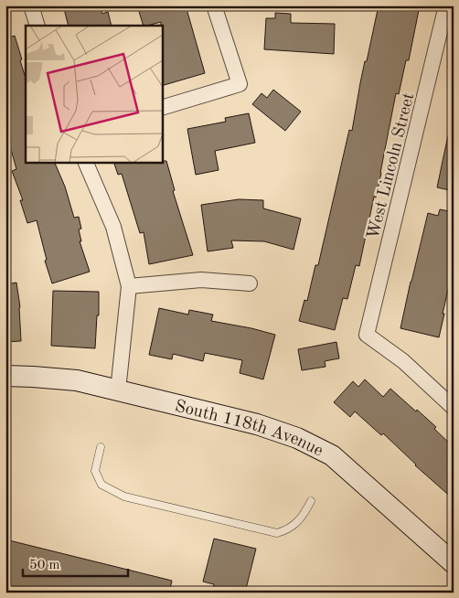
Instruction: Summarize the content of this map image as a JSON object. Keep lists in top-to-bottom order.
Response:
{
  "streets": {
    "street": ["West Lincoln Street", "South 118th Avenue"]
  },
  "scale_bar": "50 m"
}
